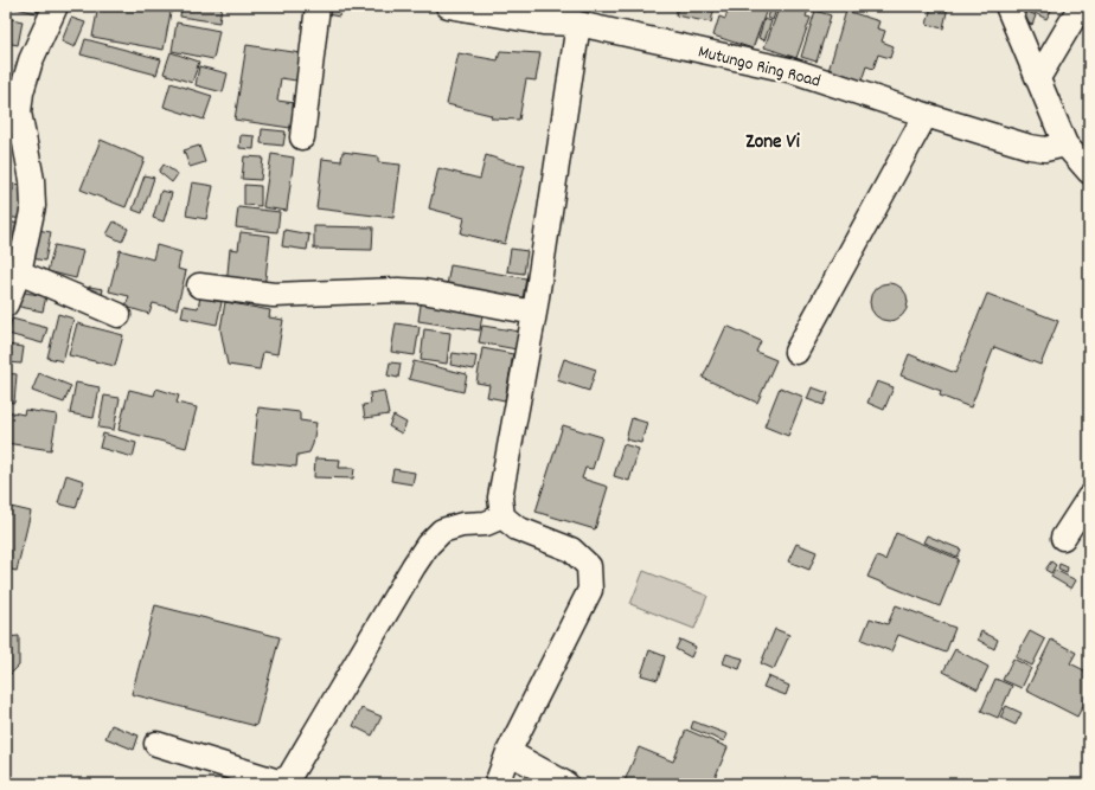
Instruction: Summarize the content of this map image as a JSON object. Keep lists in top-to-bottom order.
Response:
{
  "streets": {
    "street": ["Mutungo Ring Road"]
  },
  "districts": ["Zone Vi"]
}
